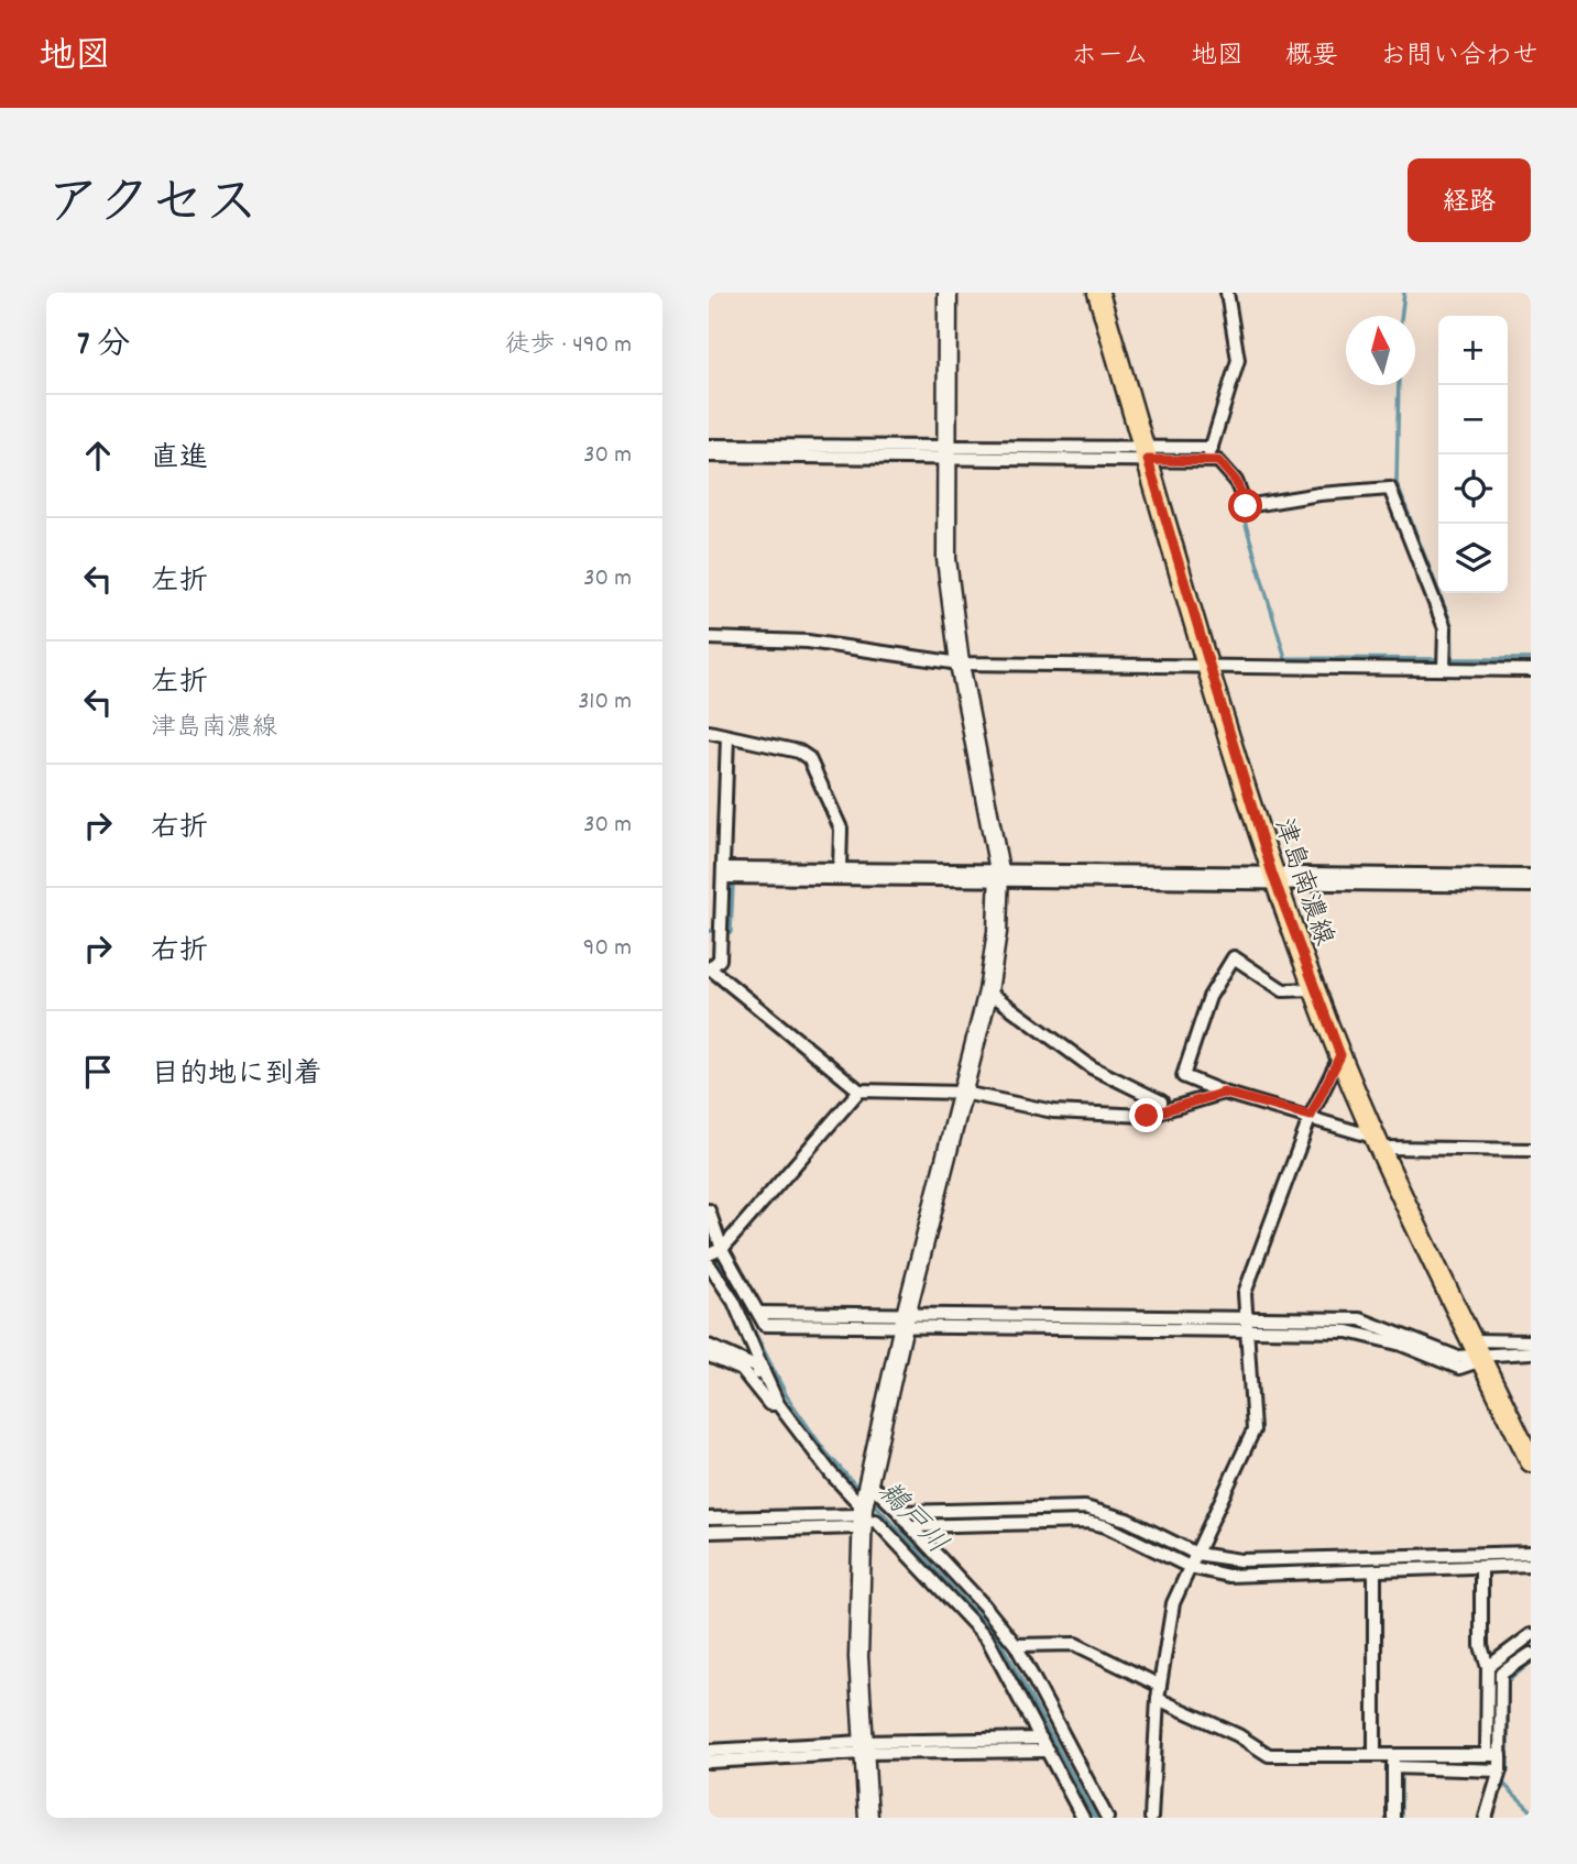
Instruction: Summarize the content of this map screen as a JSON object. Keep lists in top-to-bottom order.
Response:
{
  "streets": {
    "main road": ["津島南濃線"]
  },
  "water": ["鵜戸川"],
  "north": "top",
  "page": {
    "header": "地図",
    "nav": [
      "ホーム",
      "地図",
      "概要",
      "お問い合わせ"
    ],
    "title": "アクセス",
    "buttons": "経路",
    "heading": ["7 分", "徒歩 · 490 m"],
    "map_buttons": ["+", "−"],
    "list": [
      ["直進", "30 m"],
      ["左折", "30 m"],
      ["左折", "津島南濃線", "310 m"],
      ["右折", "30 m"],
      ["右折", "90 m"],
      "目的地に到着"
    ]
  }
}
